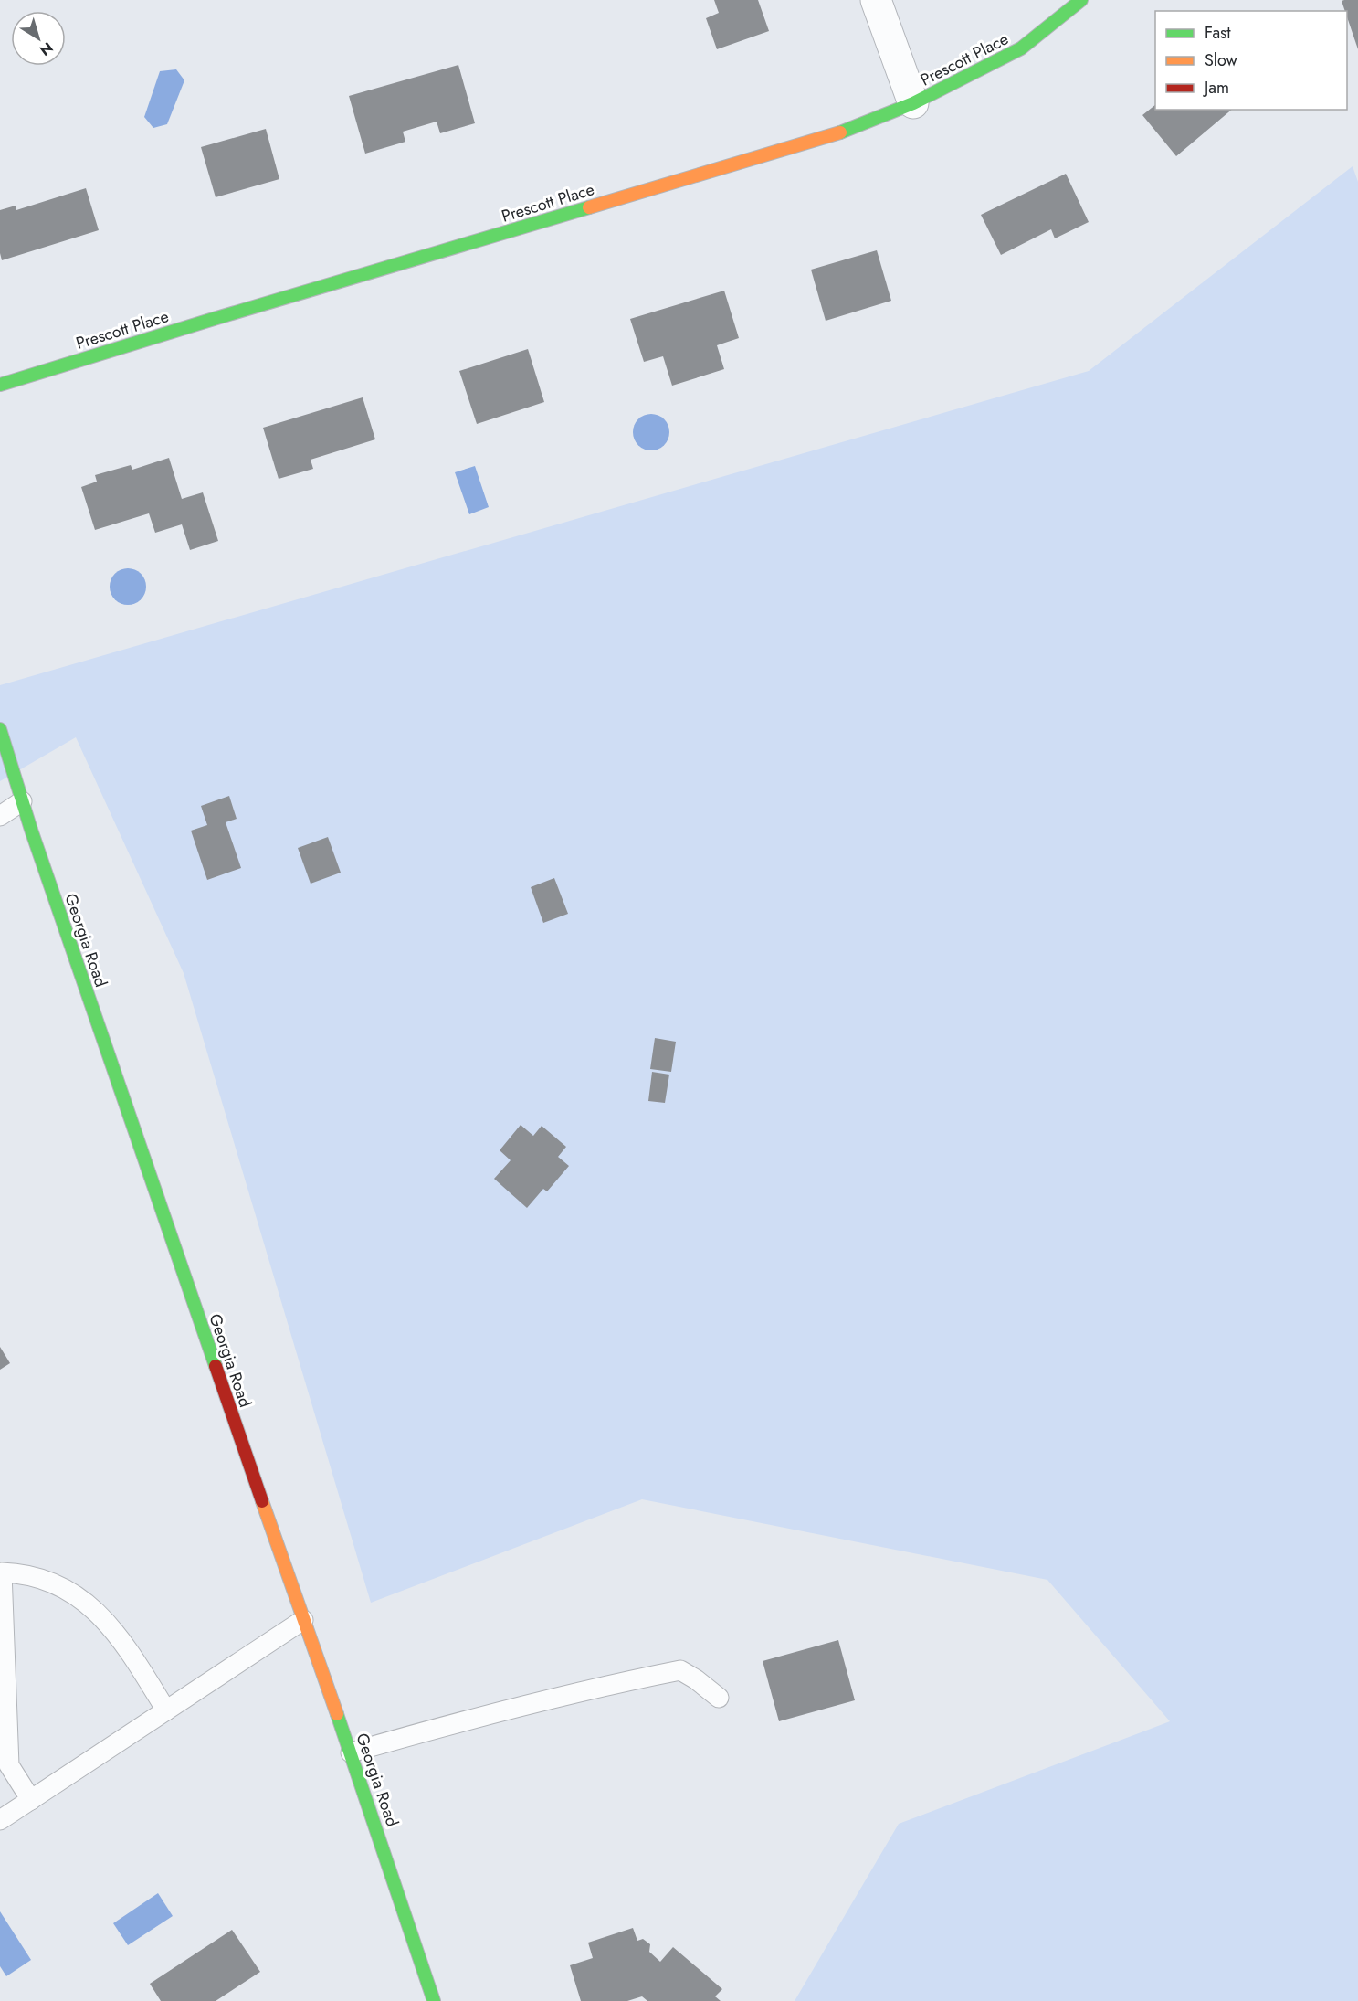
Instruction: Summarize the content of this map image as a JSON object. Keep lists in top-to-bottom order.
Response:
{
  "streets": {
    "street": ["Prescott Place", "Georgia Road"]
  },
  "legend": ["Fast", "Slow", "Jam"],
  "north": "bottom right"
}
